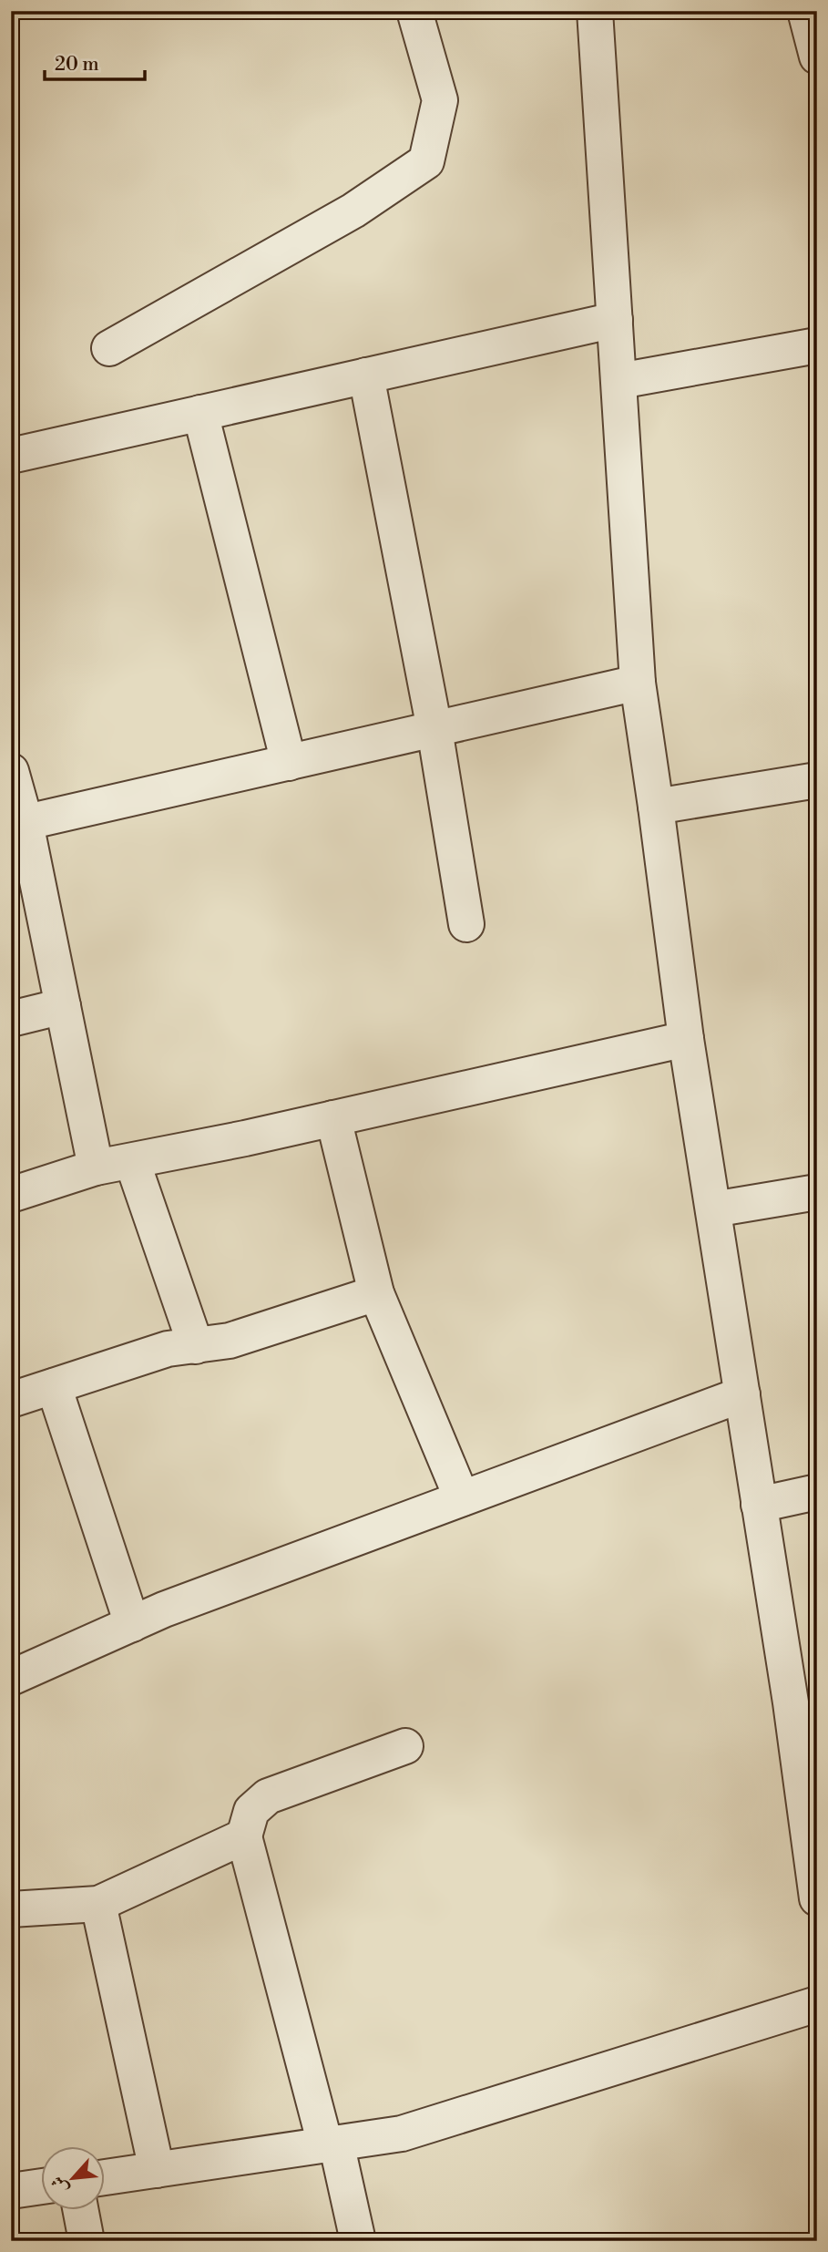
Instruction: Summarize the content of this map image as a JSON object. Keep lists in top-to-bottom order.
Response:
{
  "scale_bar": "20 m",
  "north": "bottom left"
}
